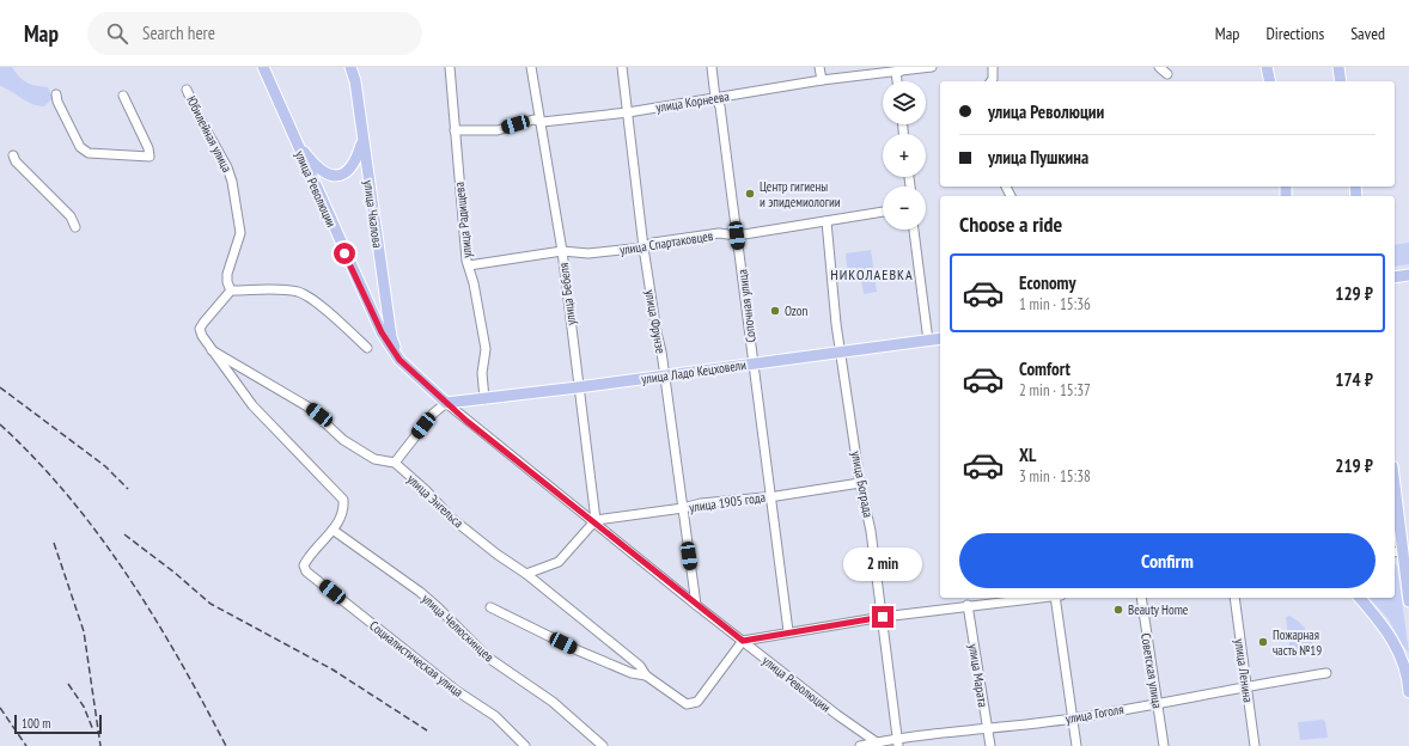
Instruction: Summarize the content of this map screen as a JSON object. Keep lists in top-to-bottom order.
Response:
{
  "streets": {
    "main road": ["улица Революции", "улица Чкалова", "улица Ладо Кецховели"],
    "street": [
      "улица Корнеева",
      "Юбилейная улица",
      "улица Радищева",
      "улица Спартаковцев",
      "улица Бебеля",
      "Сопочная улица",
      "улица Фрунзе",
      "улица Бограда",
      "улица Энгельса",
      "улица 1905 года",
      "улица Челюскинцев",
      "Социалистическая улица",
      "Советская улица",
      "улица Ленина",
      "улица Марата",
      "улица Гоголя"
    ]
  },
  "crossings": [
    ["улица Корнеева", "улица Радищева"],
    ["улица Корнеева", "улица Бебеля"],
    ["улица Корнеева", "Сопочная улица"],
    ["улица Корнеева", "улица Фрунзе"],
    ["улица Революции", "улица Чкалова"],
    ["улица Революции", "улица Бебеля"],
    ["улица Революции", "улица Фрунзе"],
    ["улица Революции", "улица Ладо Кецховели"],
    ["улица Революции", "улица Энгельса"],
    ["улица Революции", "улица 1905 года"],
    ["улица Революции", "улица Гоголя"],
    ["улица Радищева", "улица Спартаковцев"],
    ["улица Радищева", "улица Ладо Кецховели"],
    ["улица Спартаковцев", "улица Бебеля"],
    ["улица Спартаковцев", "Сопочная улица"],
    ["улица Спартаковцев", "улица Фрунзе"],
    ["улица Спартаковцев", "улица Бограда"],
    ["улица Бебеля", "улица Ладо Кецховели"],
    ["улица Бебеля", "улица 1905 года"],
    ["Сопочная улица", "улица Ладо Кецховели"],
    ["Сопочная улица", "улица 1905 года"],
    ["улица Фрунзе", "улица Ладо Кецховели"],
    ["улица Фрунзе", "улица 1905 года"],
    ["улица Ладо Кецховели", "улица Бограда"],
    ["улица Бограда", "улица 1905 года"],
    ["улица Бограда", "улица Гоголя"],
    ["улица Челюскинцев", "Социалистическая улица"],
    ["Советская улица", "улица Гоголя"],
    ["улица Ленина", "улица Гоголя"],
    ["улица Марата", "улица Гоголя"]
  ],
  "districts": ["НИКОЛАЕВКА"],
  "places": [
    "Центр гигиены и эпидемиологии",
    "Ozon",
    "Beauty Home",
    "Пожарная часть №19"
  ],
  "scale_bar": "100 m",
  "page": {
    "header": "Map",
    "search": "Search here",
    "nav": ["Map", "Directions", "Saved"],
    "map_buttons": ["+", "−"],
    "banner": ["улица Революции", "улица Пушкина"],
    "heading": "Choose a ride",
    "list": [
      {
        "name": "Economy",
        "note": "1 min · 15:36",
        "value": "129 ₽"
      },
      {
        "name": "Comfort",
        "note": "2 min · 15:37",
        "value": "174 ₽"
      },
      {
        "name": "XL",
        "note": "3 min · 15:38",
        "value": "219 ₽"
      }
    ],
    "buttons": "Confirm",
    "bubble": "2 min",
    "scale": "100 m"
  }
}
